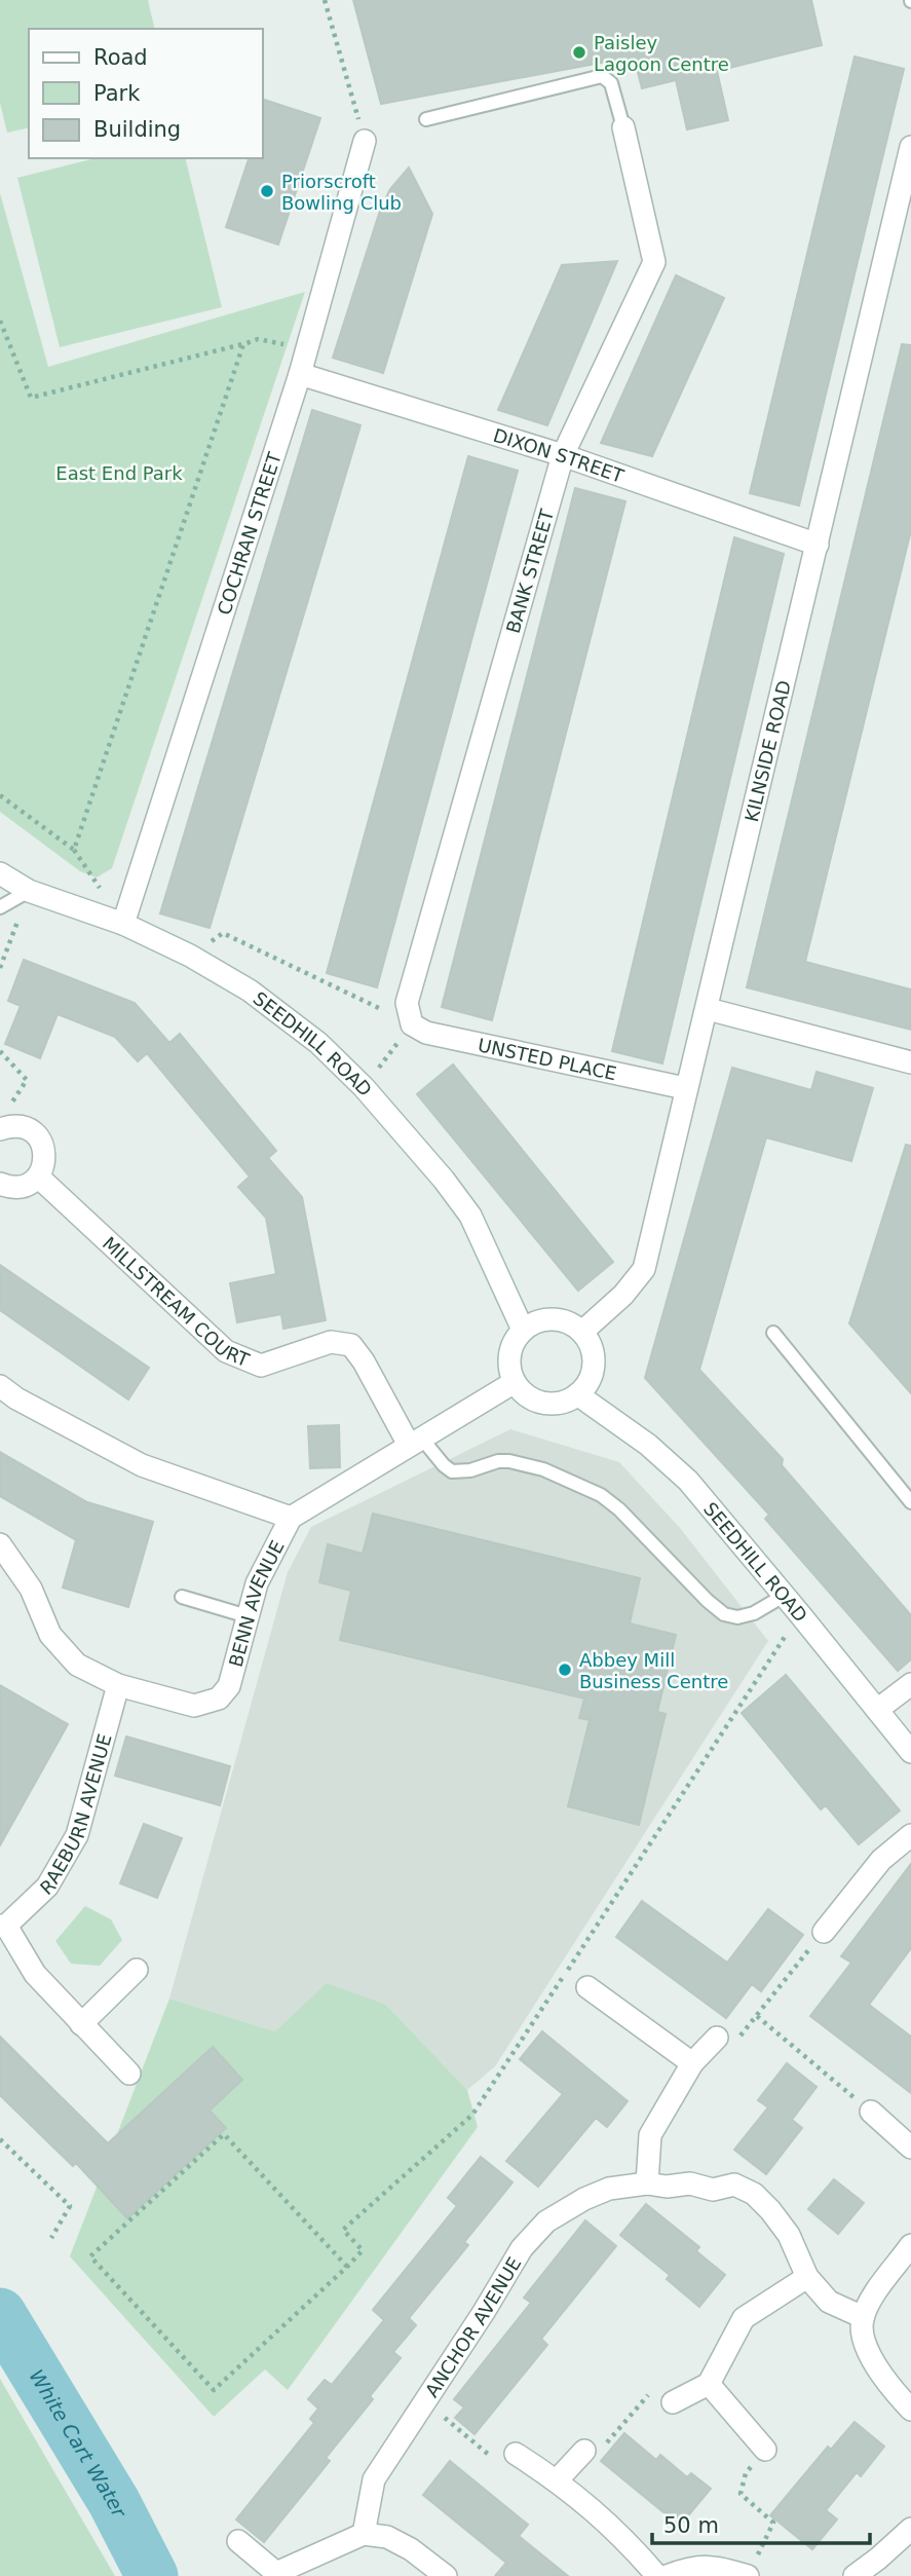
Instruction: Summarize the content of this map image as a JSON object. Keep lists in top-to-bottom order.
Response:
{
  "streets": {
    "street": [
      "DIXON STREET",
      "COCHRAN STREET",
      "BANK STREET",
      "KILNSIDE ROAD",
      "SEEDHILL ROAD",
      "UNSTED PLACE",
      "MILLSTREAM COURT",
      "BENN AVENUE",
      "RAEBURN AVENUE",
      "ANCHOR AVENUE"
    ]
  },
  "crossings": [
    ["DIXON STREET", "COCHRAN STREET"],
    ["DIXON STREET", "BANK STREET"],
    ["DIXON STREET", "KILNSIDE ROAD"],
    ["COCHRAN STREET", "SEEDHILL ROAD"],
    ["BANK STREET", "UNSTED PLACE"],
    ["KILNSIDE ROAD", "SEEDHILL ROAD"],
    ["KILNSIDE ROAD", "UNSTED PLACE"],
    ["KILNSIDE ROAD", "BENN AVENUE"],
    ["SEEDHILL ROAD", "BENN AVENUE"],
    ["MILLSTREAM COURT", "BENN AVENUE"],
    ["BENN AVENUE", "RAEBURN AVENUE"]
  ],
  "water": ["White Cart Water"],
  "parks": ["East End Park"],
  "places": ["Paisley Lagoon Centre", "Priorscroft Bowling Club", "Abbey Mill Business Centre"],
  "legend": ["Road", "Park", "Building"],
  "scale_bar": "50 m"
}
